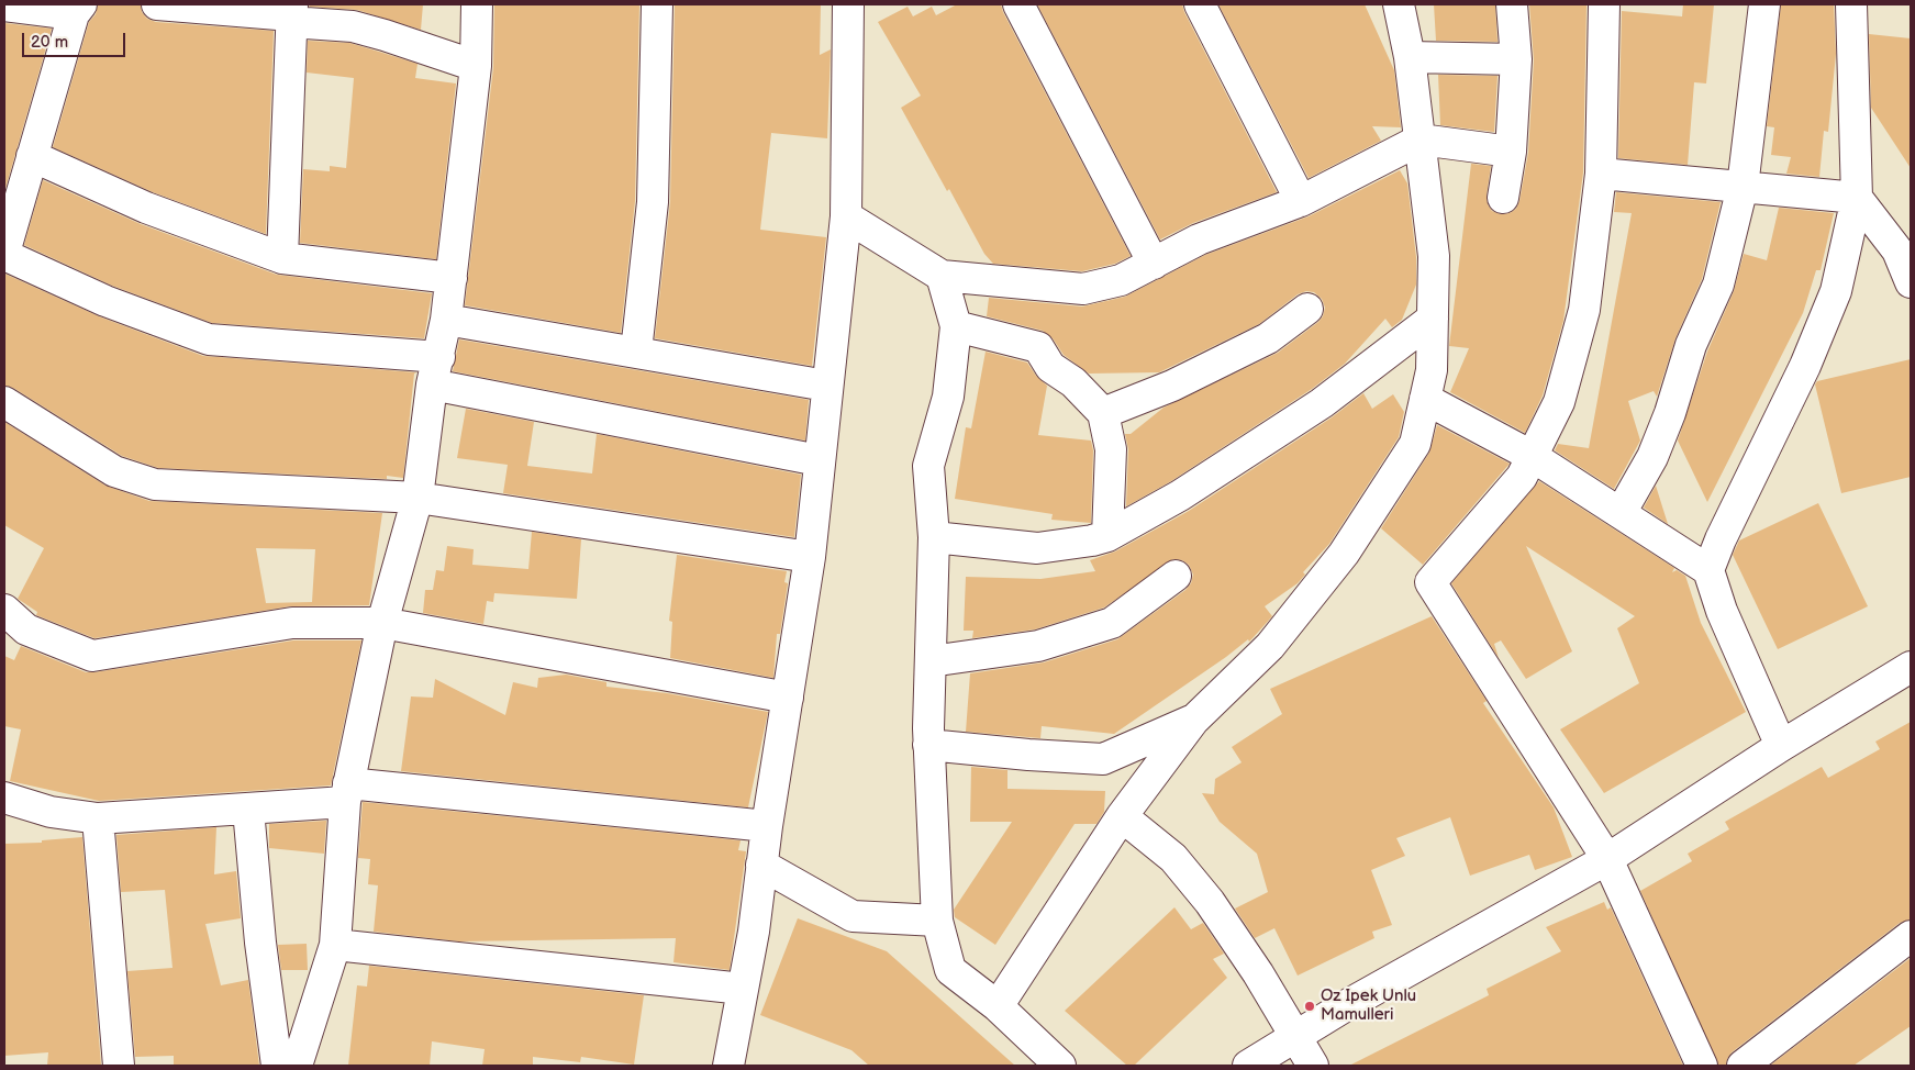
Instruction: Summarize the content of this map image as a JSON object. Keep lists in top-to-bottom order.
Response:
{
  "places": ["Oz Ipek Unlu Mamulleri"],
  "scale_bar": "20 m"
}
